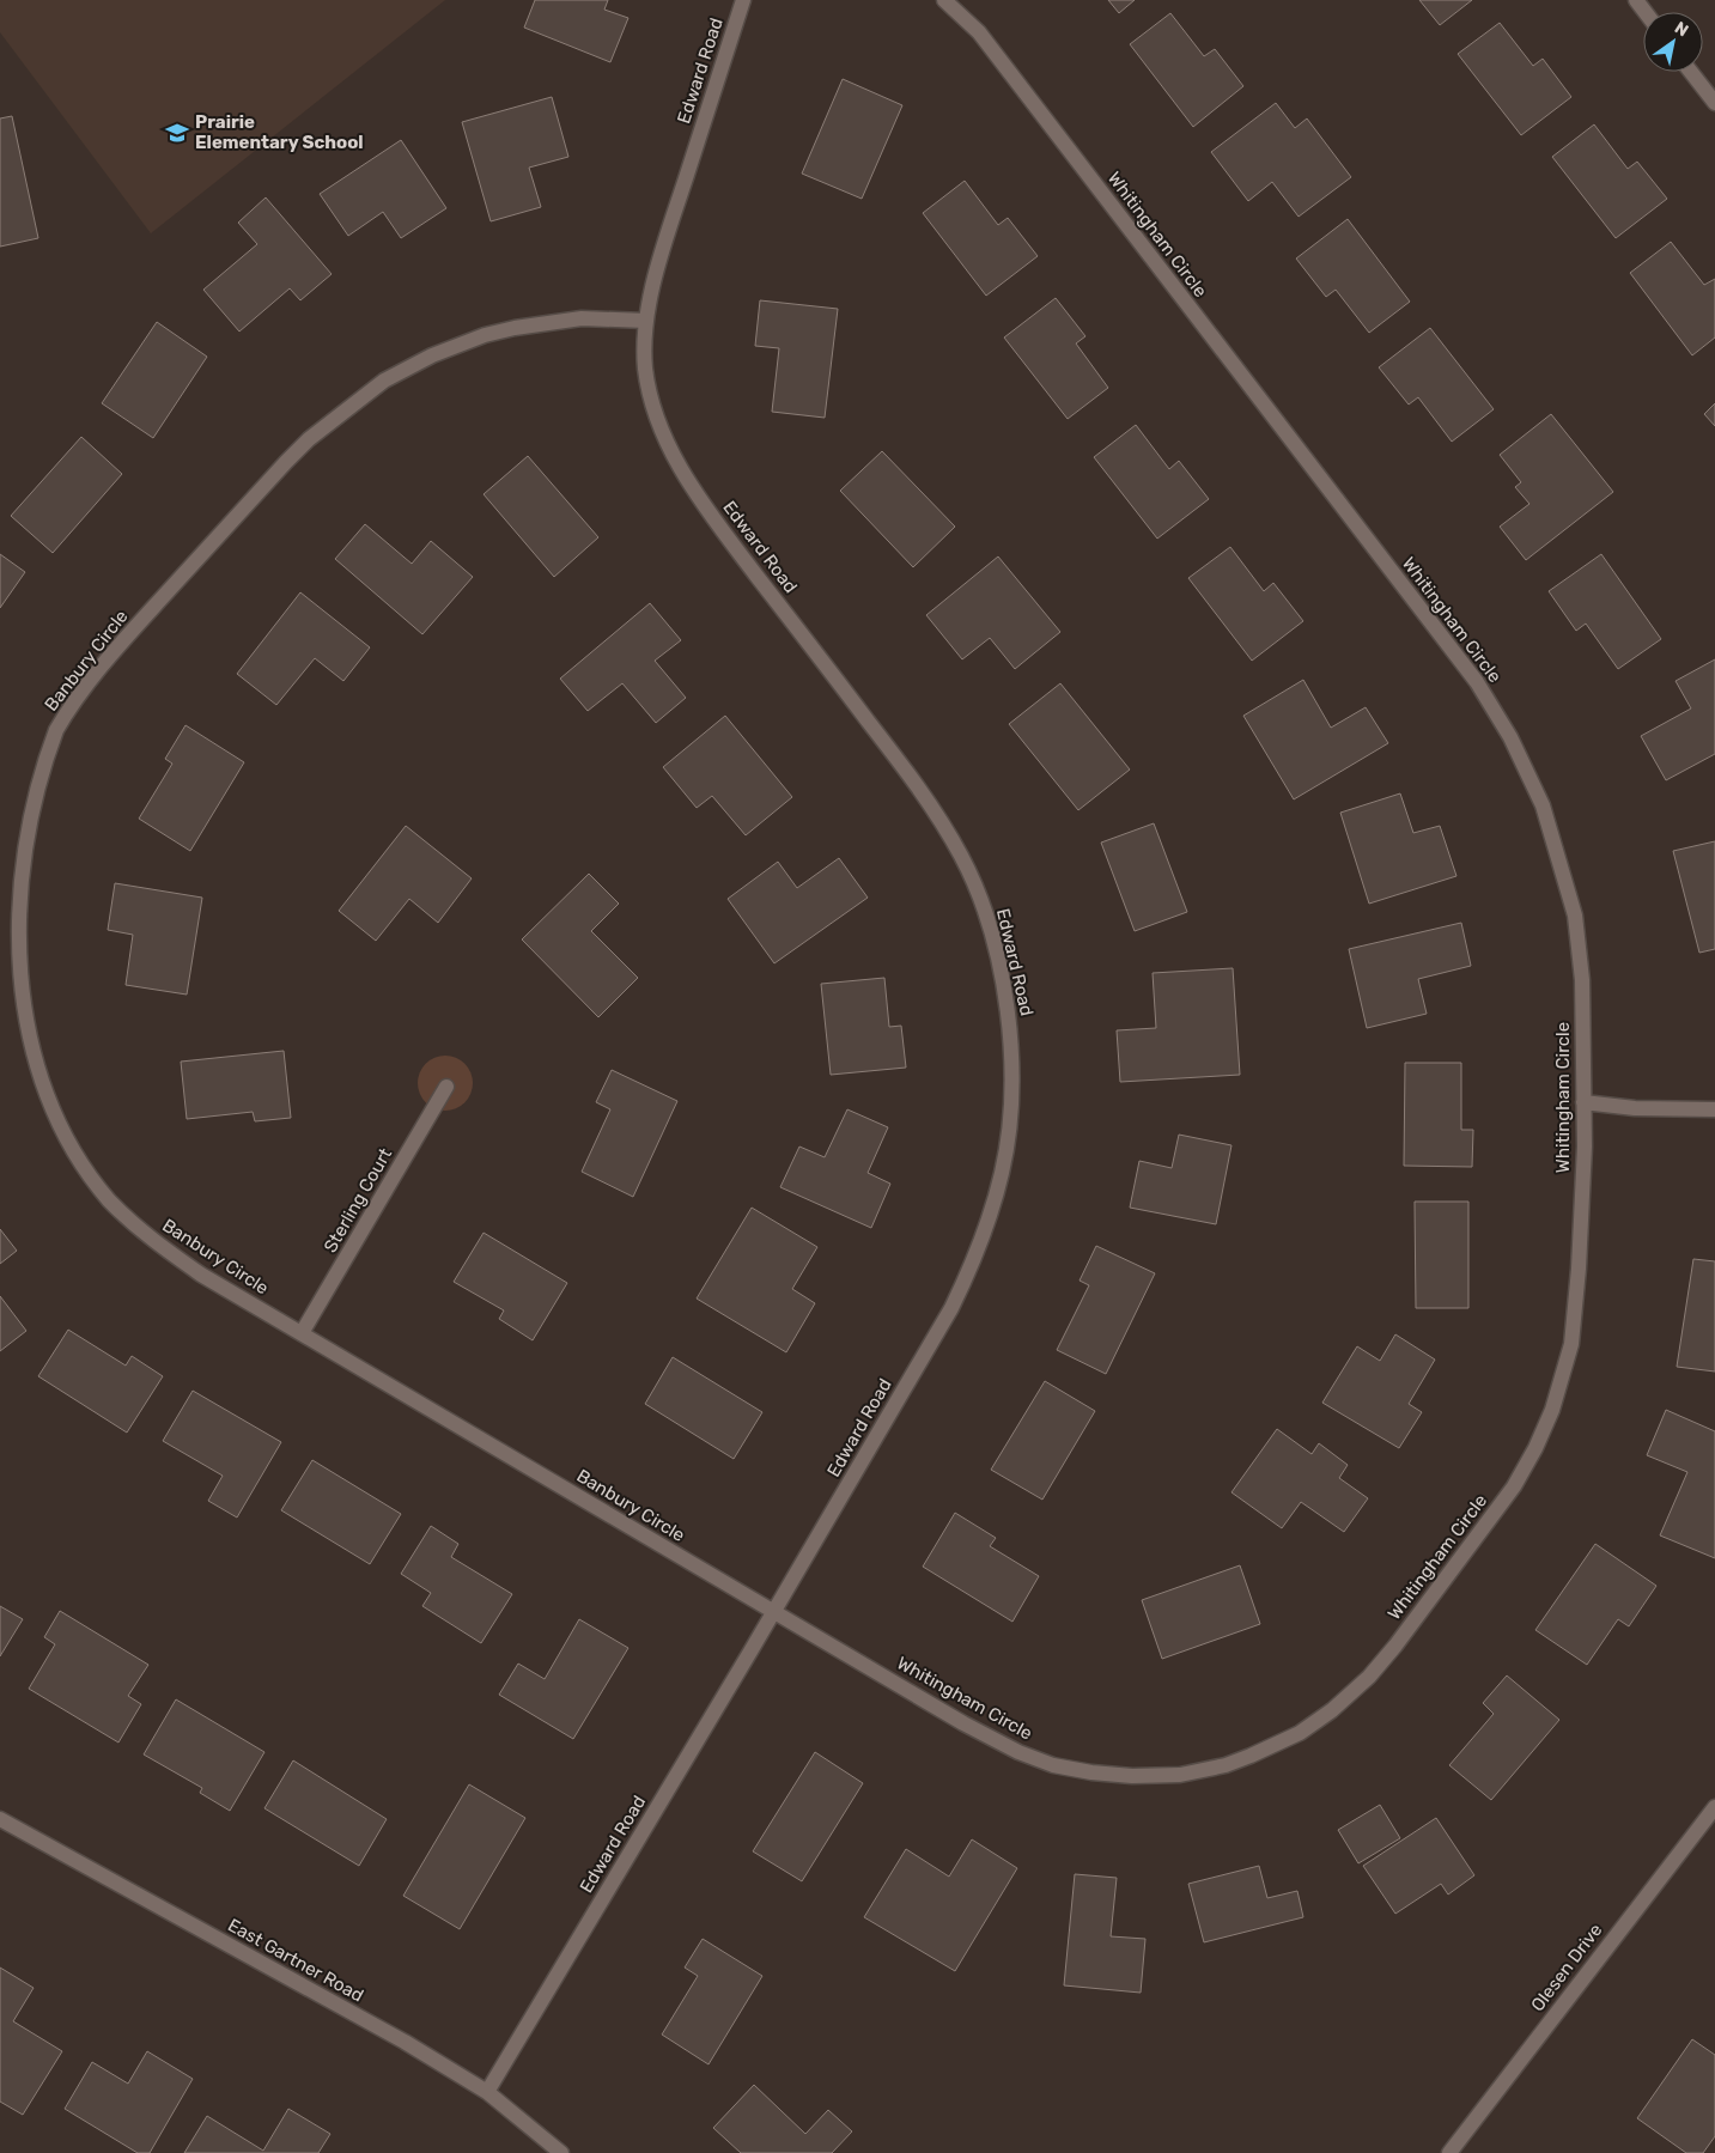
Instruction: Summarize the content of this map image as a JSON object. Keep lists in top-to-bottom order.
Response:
{
  "streets": {
    "street": [
      "Edward Road",
      "Whitingham Circle",
      "Banbury Circle",
      "Sterling Court",
      "East Gartner Road",
      "Olesen Drive"
    ]
  },
  "crossings": [
    ["Edward Road", "Whitingham Circle"],
    ["Edward Road", "Banbury Circle"],
    ["Edward Road", "East Gartner Road"],
    ["Whitingham Circle", "Banbury Circle"],
    ["Banbury Circle", "Sterling Court"]
  ],
  "places": {
    "school or university": ["Prairie Elementary School"]
  },
  "north": "top right"
}
